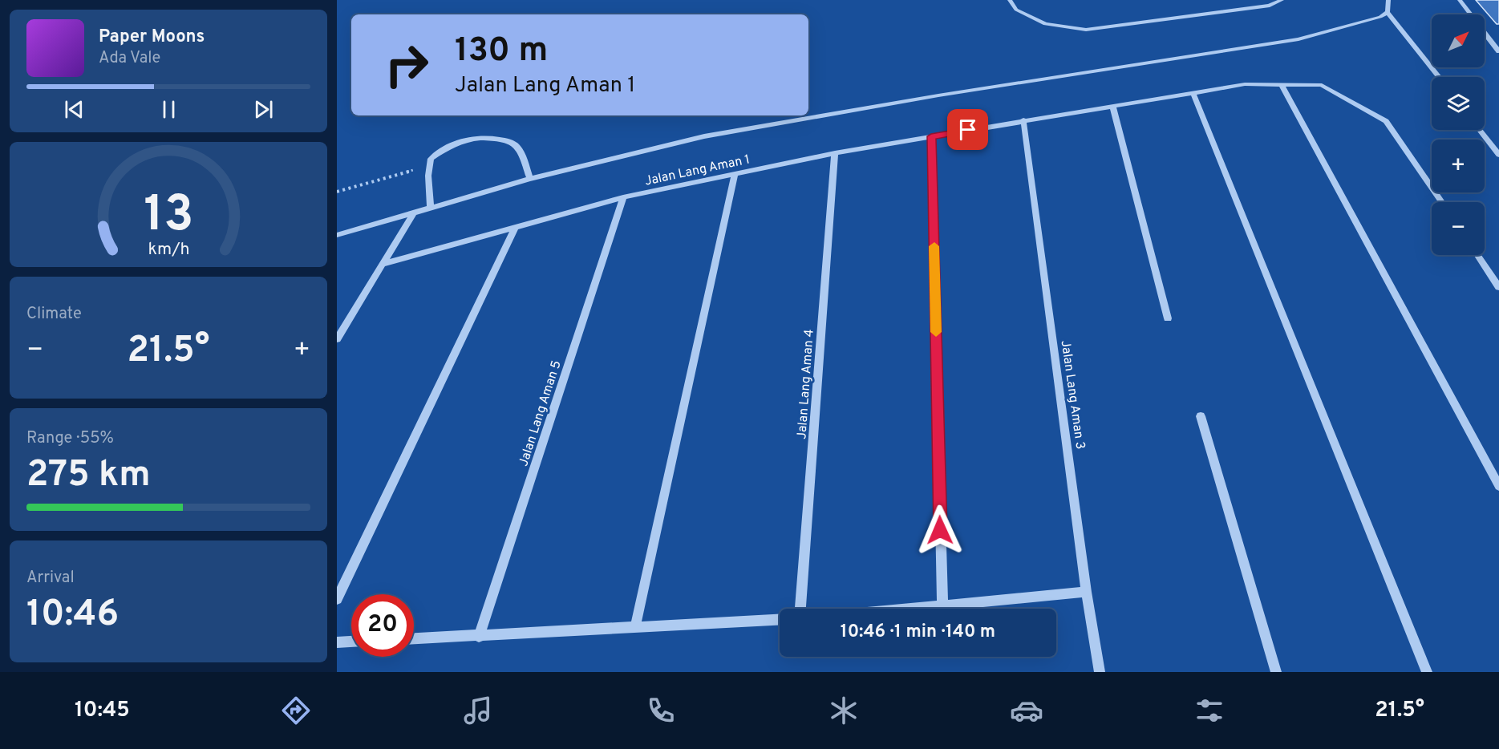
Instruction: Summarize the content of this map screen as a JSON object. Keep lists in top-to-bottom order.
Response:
{
  "streets": {
    "street": [
      "Jalan Lang Aman 1",
      "Jalan Lang Aman 4",
      "Jalan Lang Aman 3",
      "Jalan Lang Aman 5"
    ]
  },
  "crossings": [
    ["Jalan Lang Aman 1", "Jalan Lang Aman 4"],
    ["Jalan Lang Aman 1", "Jalan Lang Aman 3"],
    ["Jalan Lang Aman 1", "Jalan Lang Aman 5"]
  ],
  "north": "top right",
  "page": {
    "map_buttons": ["+", "−"],
    "turn": ["130 m", "Jalan Lang Aman 1"],
    "song": ["Paper Moons", "Ada Vale"],
    "tile": [
      "Climate",
      ["Range · 55%", "275 km"],
      ["Arrival", "10:46"]
    ],
    "heat": ["−", "21.5°", "+"],
    "limit": "20",
    "trip": "10:46 · 1 min · 140 m",
    "tabs": ["10:45", "21.5°"],
    "gauge": ["13", "km/h"]
  }
}
